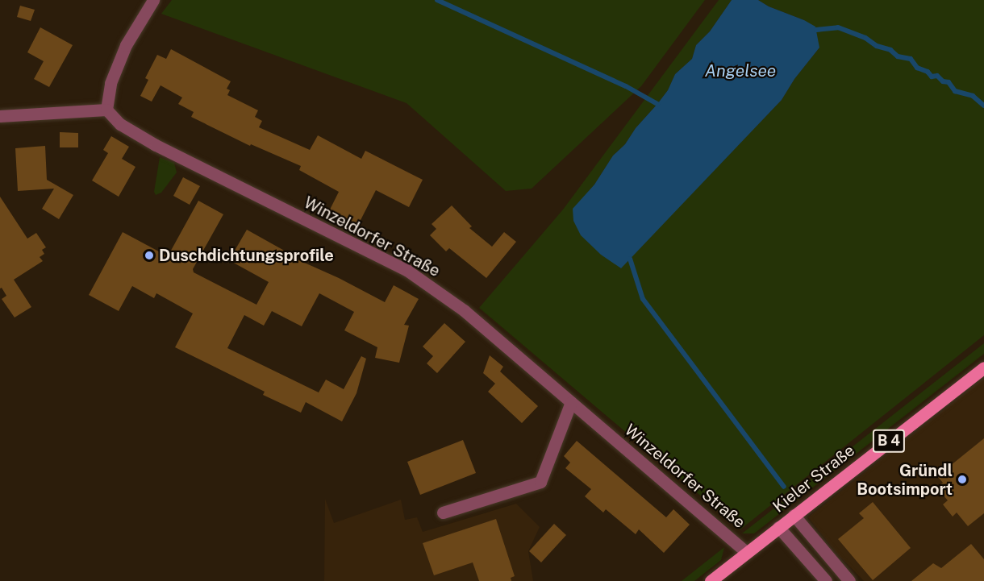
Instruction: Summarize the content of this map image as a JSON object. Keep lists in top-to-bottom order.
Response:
{
  "streets": {
    "main road": ["B 4", "Kieler Straße"],
    "street": ["Winzeldorfer Straße"]
  },
  "crossings": [
    ["Winzeldorfer Straße", "Kieler Straße"]
  ],
  "water": ["Angelsee"],
  "places": ["Duschdichtungsprofile", "Gründl Bootsimport"]
}
